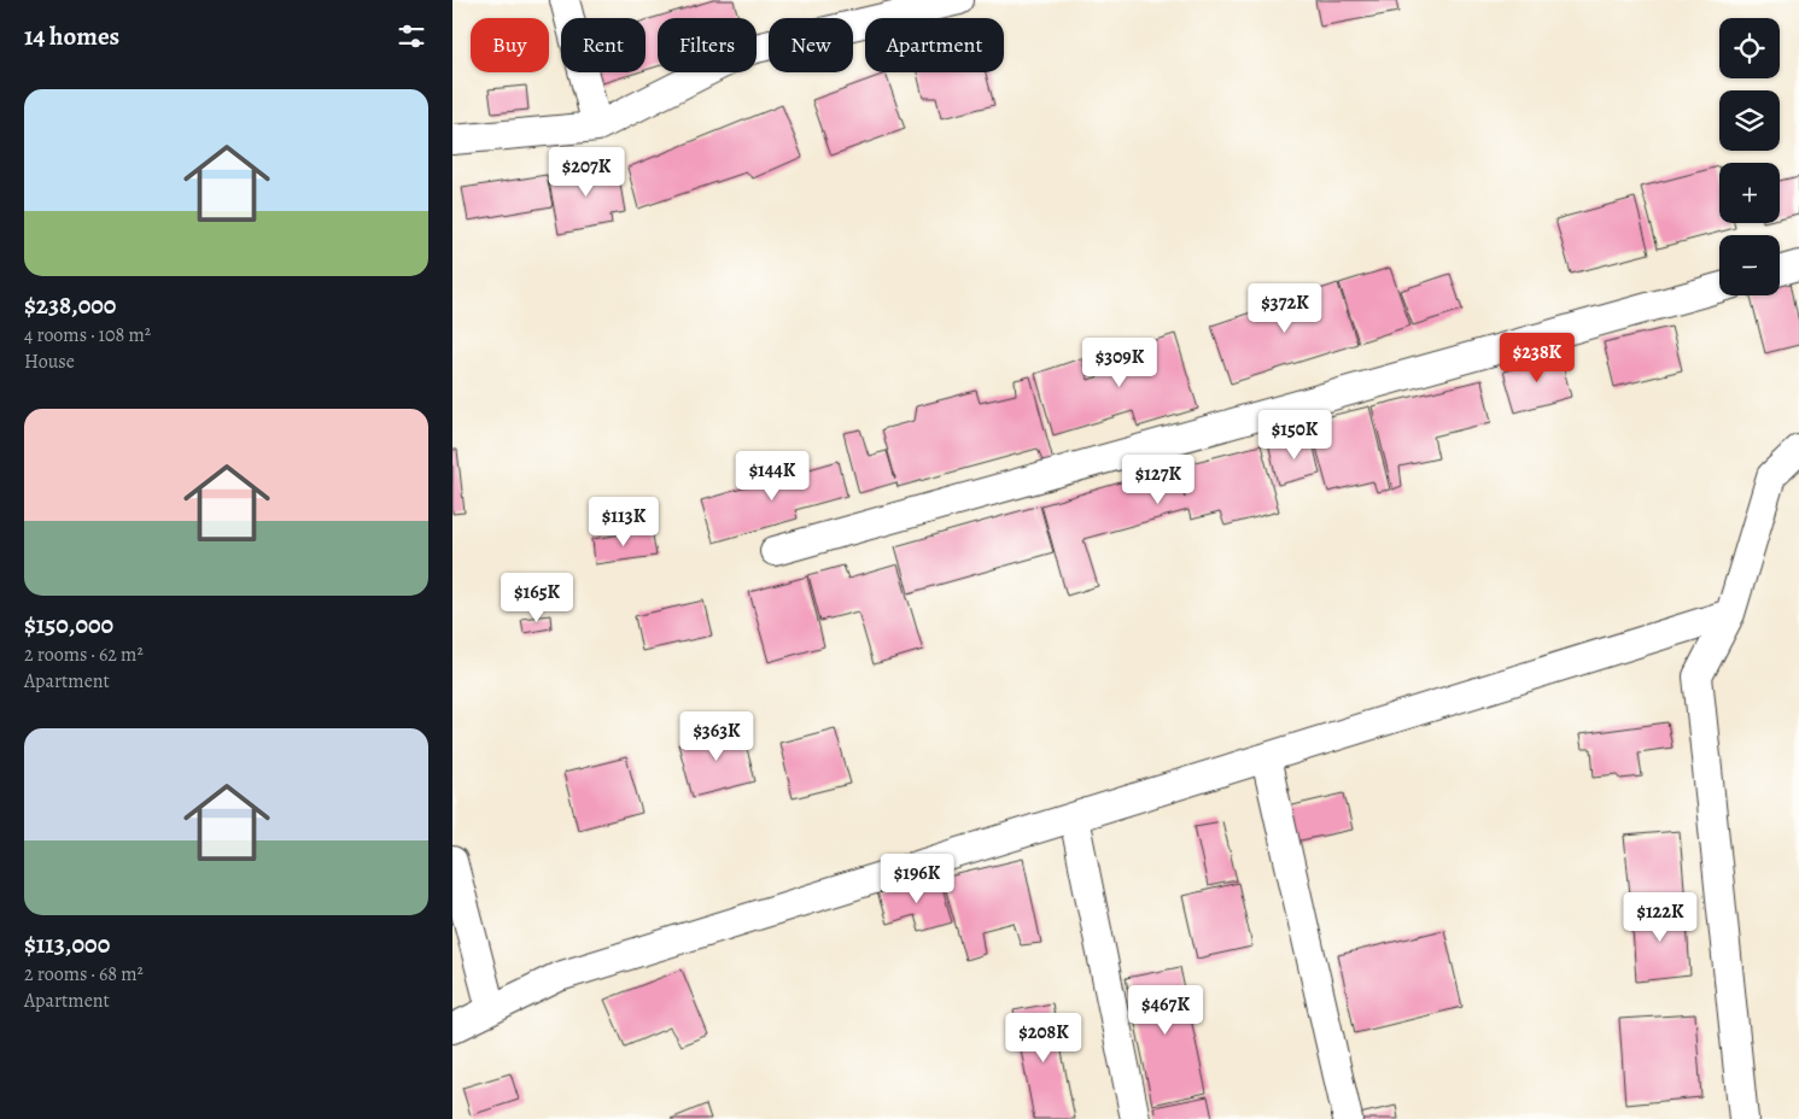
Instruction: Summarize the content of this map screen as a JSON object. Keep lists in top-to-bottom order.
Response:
{
  "page": {
    "heading": "14 homes",
    "map_buttons": ["+", "−"],
    "chip": [
      "Buy",
      "Rent",
      "Filters",
      "New",
      "Apartment"
    ],
    "list": [
      {
        "name": "$238,000",
        "note": "4 rooms · 108 m² · House"
      },
      {
        "name": "$150,000",
        "note": "2 rooms · 62 m² · Apartment"
      },
      {
        "name": "$113,000",
        "note": "2 rooms · 68 m² · Apartment"
      }
    ],
    "price": [
      "$207K",
      "$372K",
      "$238K",
      "$309K",
      "$150K",
      "$144K",
      "$127K",
      "$113K",
      "$165K",
      "$363K",
      "$196K",
      "$122K",
      "$467K",
      "$208K"
    ]
  }
}
